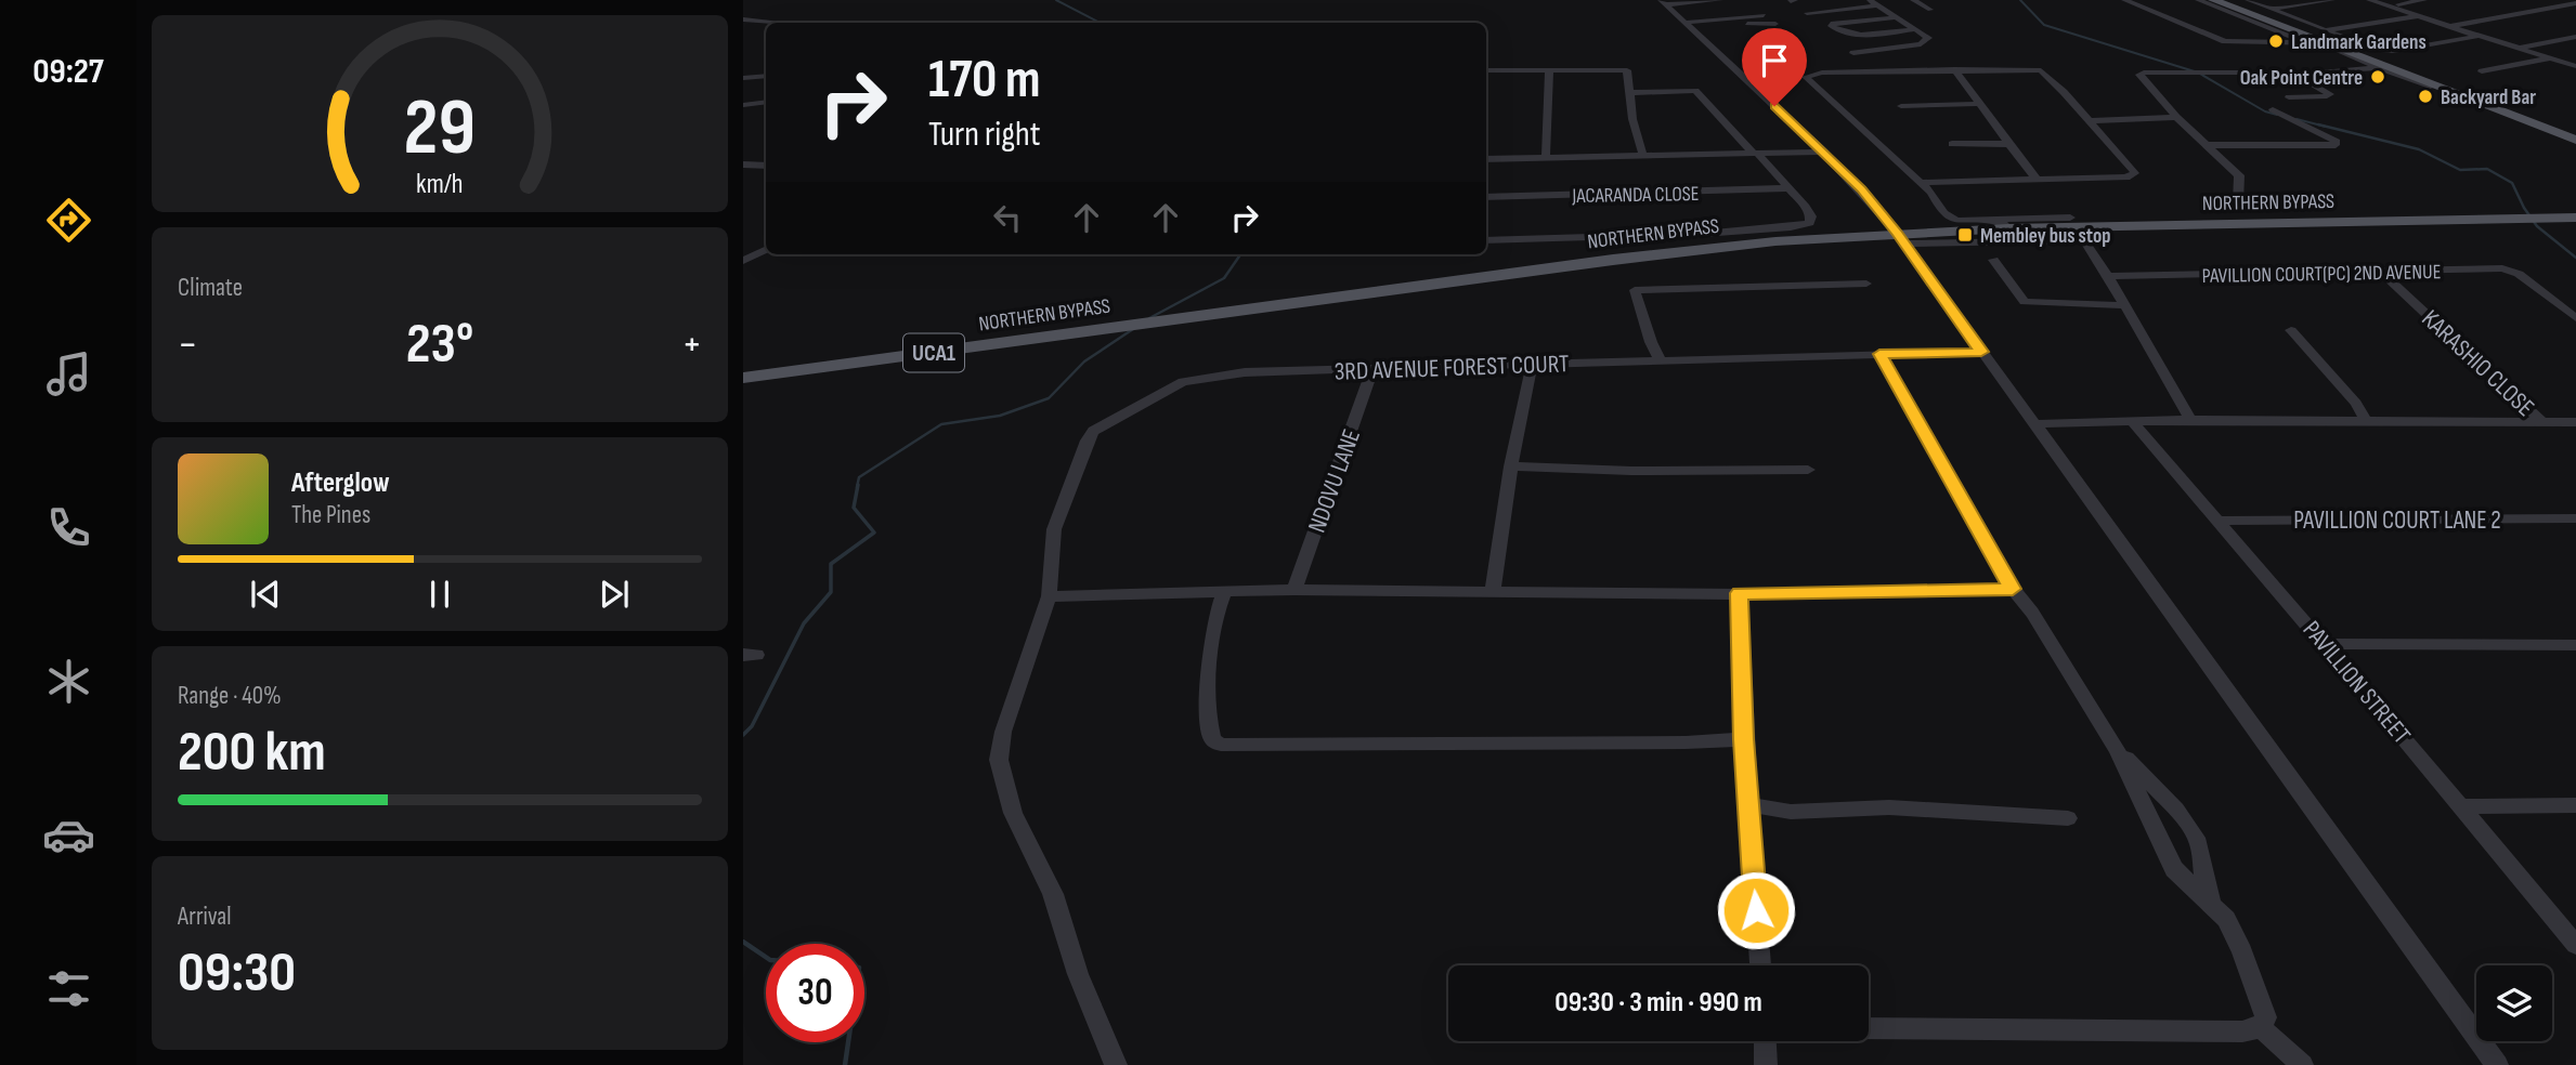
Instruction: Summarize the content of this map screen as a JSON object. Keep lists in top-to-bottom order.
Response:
{
  "streets": {
    "main road": ["NORTHERN BYPASS", "UCA1"],
    "street": [
      "JACARANDA CLOSE",
      "PAVILLION COURT(PC) 2ND AVENUE",
      "KARASHIO CLOSE",
      "3RD AVENUE FOREST COURT",
      "NDOVU LANE",
      "PAVILLION COURT LANE 2",
      "PAVILLION STREET"
    ]
  },
  "crossings": [
    ["PAVILLION COURT(PC) 2ND AVENUE", "KARASHIO CLOSE"],
    ["3RD AVENUE FOREST COURT", "NDOVU LANE"],
    ["PAVILLION COURT LANE 2", "PAVILLION STREET"]
  ],
  "places": {
    "other": ["Landmark Gardens", "Oak Point Centre", "Backyard Bar"],
    "transit": ["Membley bus stop"]
  },
  "page": {
    "tabs": "09:27",
    "turn": ["170 m", "Turn right"],
    "tile": [
      "Climate",
      ["Range · 40%", "200 km"],
      ["Arrival", "09:30"]
    ],
    "heat": ["−", "23°", "+"],
    "song": ["Afterglow", "The Pines"],
    "limit": "30",
    "trip": "09:30 · 3 min · 990 m",
    "gauge": ["29", "km/h"]
  }
}
